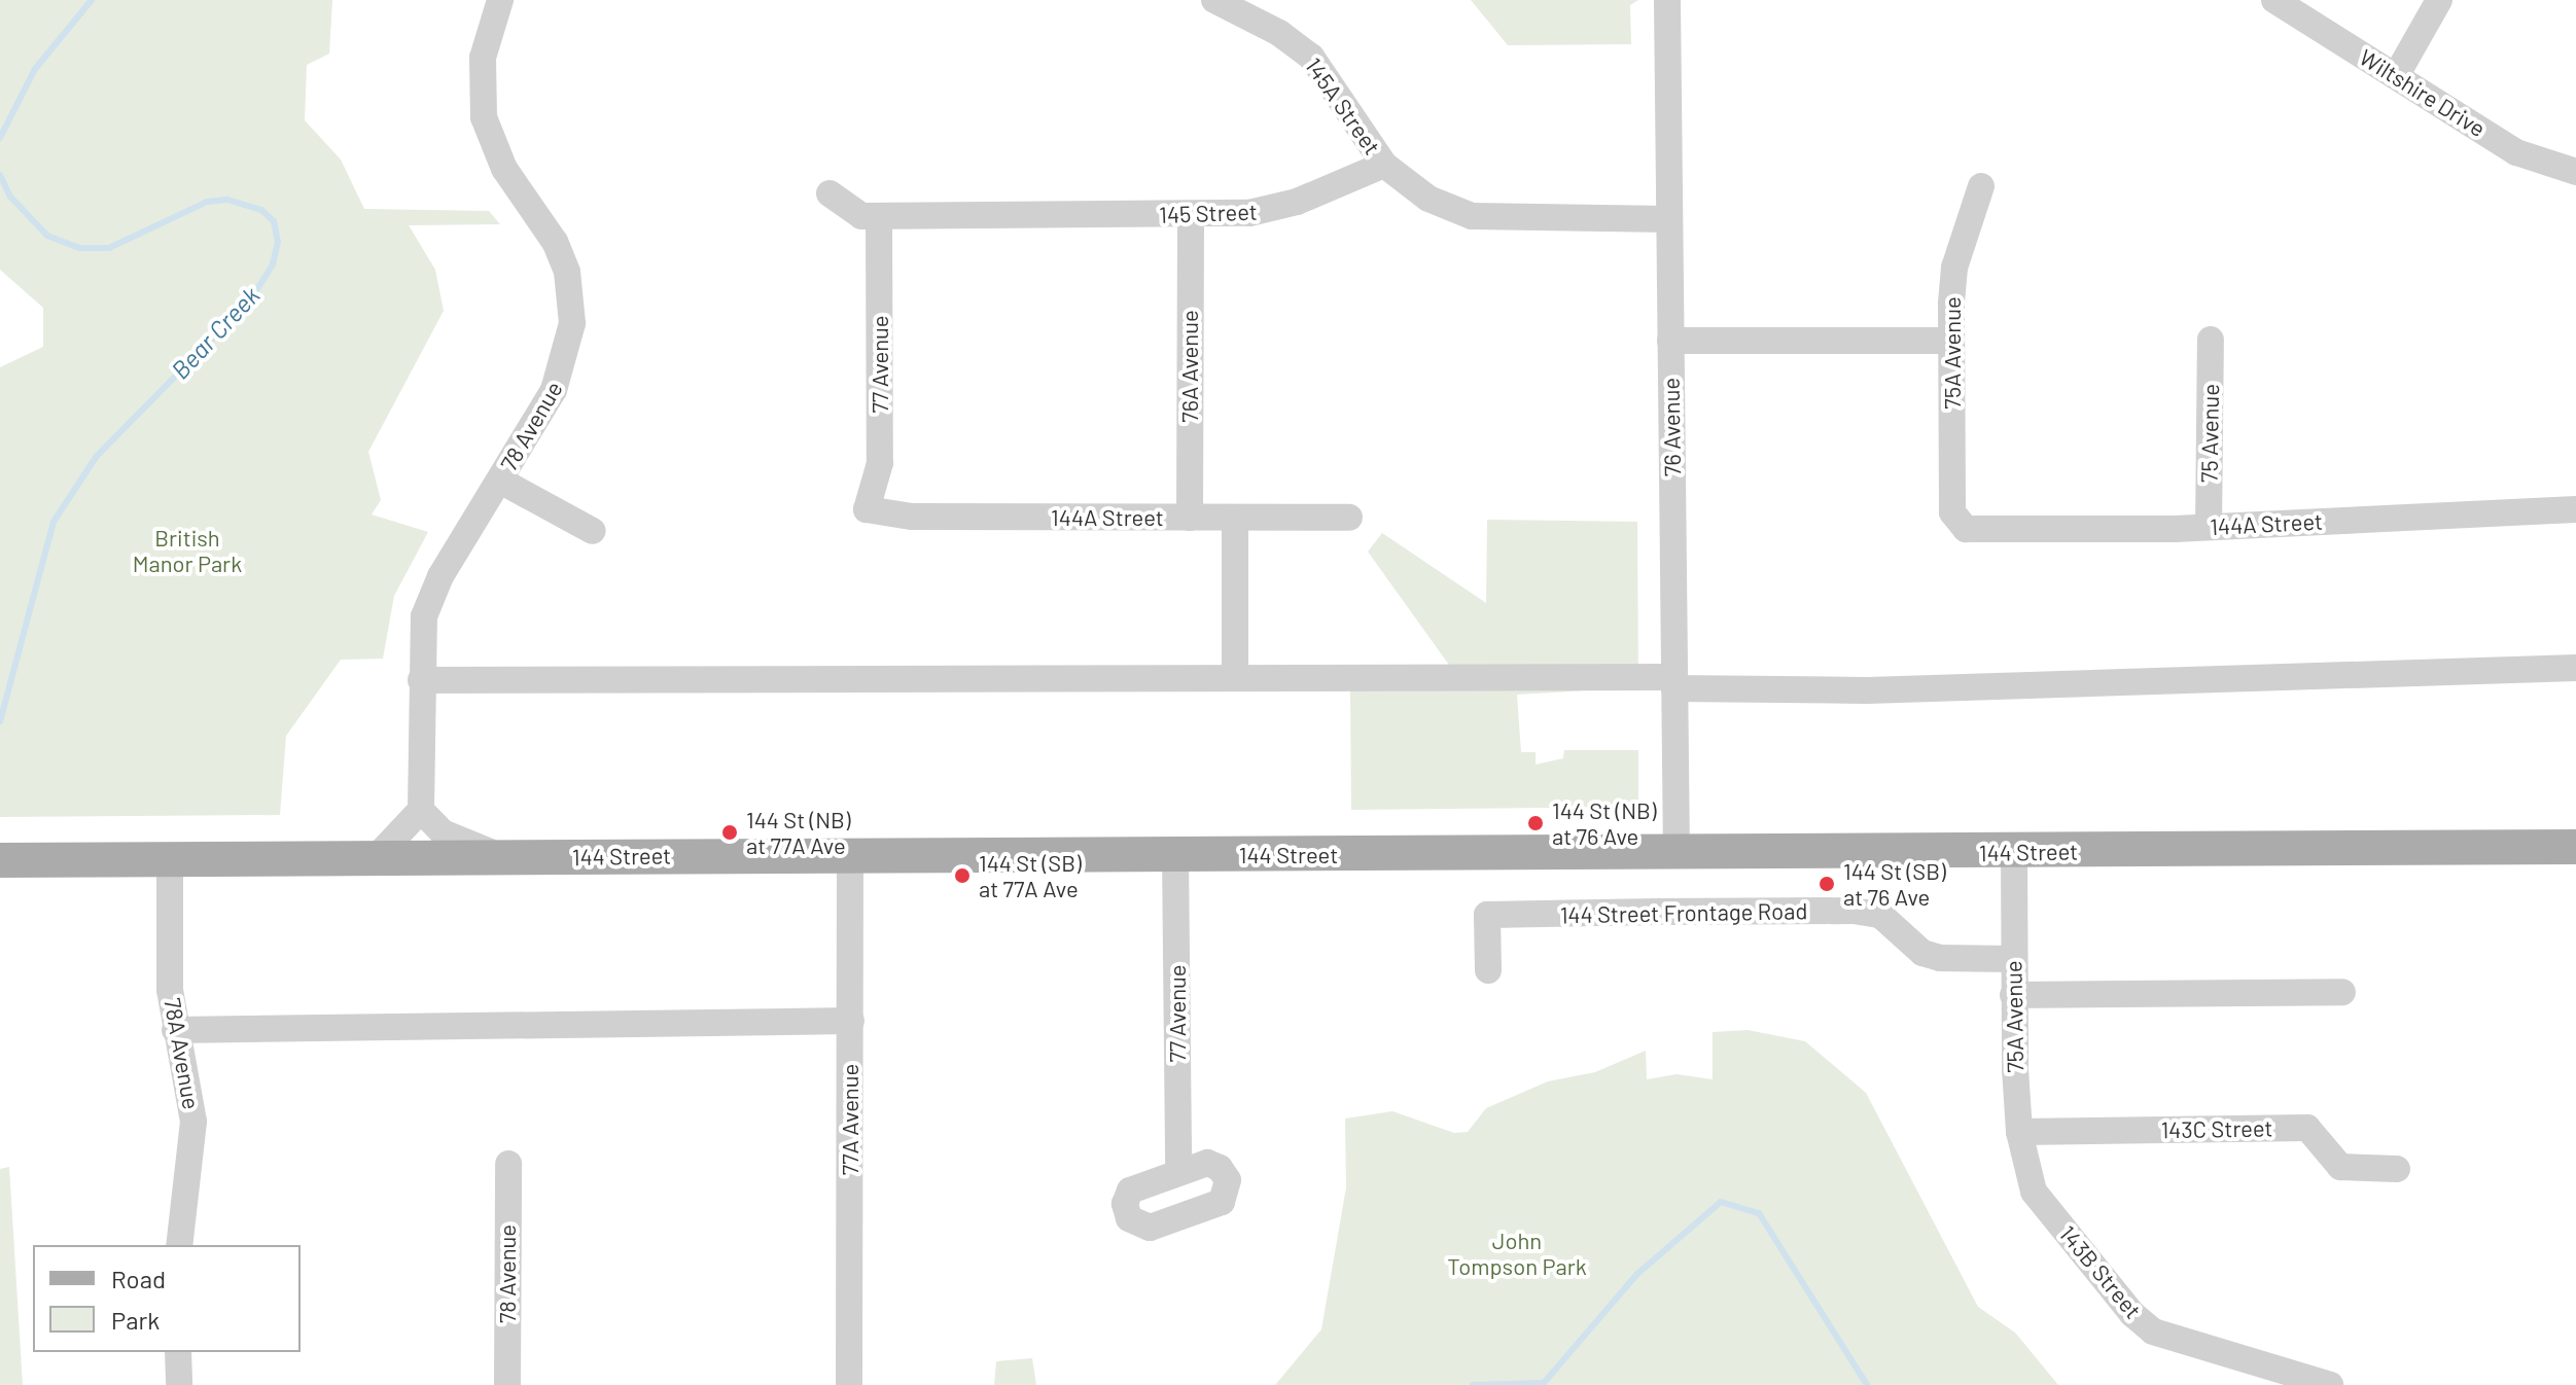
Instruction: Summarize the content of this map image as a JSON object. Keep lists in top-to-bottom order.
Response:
{
  "streets": {
    "main road": ["144 Street"],
    "street": [
      "Wiltshire Drive",
      "145A Street",
      "145 Street",
      "75A Avenue",
      "77 Avenue",
      "76A Avenue",
      "78 Avenue",
      "76 Avenue",
      "75 Avenue",
      "144A Street",
      "144 Street Frontage Road",
      "78A Avenue",
      "77A Avenue",
      "143C Street",
      "143B Street"
    ]
  },
  "crossings": [
    ["145A Street", "145 Street"],
    ["145 Street", "77 Avenue"],
    ["145 Street", "76A Avenue"],
    ["75A Avenue", "144A Street"],
    ["75A Avenue", "144 Street"],
    ["75A Avenue", "144 Street Frontage Road"],
    ["75A Avenue", "143C Street"],
    ["75A Avenue", "143B Street"],
    ["77 Avenue", "144A Street"],
    ["77 Avenue", "144 Street"],
    ["76A Avenue", "144A Street"],
    ["76 Avenue", "144 Street"],
    ["75 Avenue", "144A Street"],
    ["144 Street", "78A Avenue"],
    ["144 Street", "77A Avenue"],
    ["143C Street", "143B Street"]
  ],
  "water": ["Bear Creek"],
  "parks": ["British Manor Park", "John Tompson Park"],
  "places": [
    "144 St (NB) at 76 Ave",
    "144 St (NB) at 77A Ave",
    "144 St (SB) at 77A Ave",
    "144 St (SB) at 76 Ave"
  ],
  "legend": ["Road", "Park"]
}
